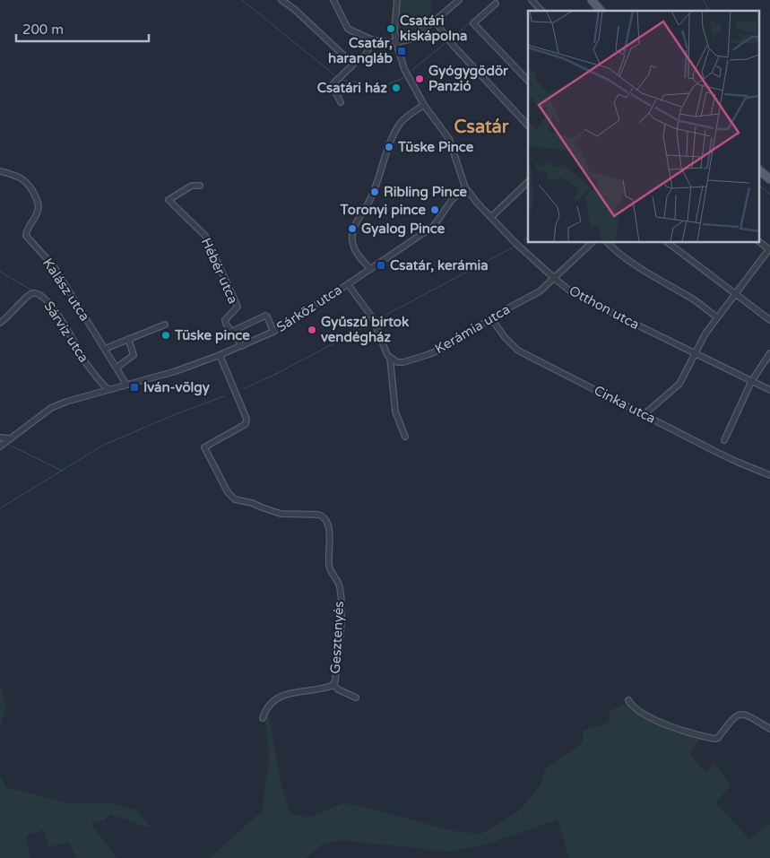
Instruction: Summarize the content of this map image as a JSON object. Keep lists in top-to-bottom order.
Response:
{
  "streets": {
    "street": [
      "Hébér utca",
      "Kalász utca",
      "Otthon utca",
      "Sárköz utca",
      "Kerámia utca",
      "Sárvíz utca",
      "Cinka utca",
      "Gesztenyés"
    ]
  },
  "crossings": [
    ["Kalász utca", "Sárköz utca"],
    ["Otthon utca", "Sárköz utca"],
    ["Otthon utca", "Kerámia utca"],
    ["Sárköz utca", "Sárvíz utca"],
    ["Sárköz utca", "Gesztenyés"],
    ["Kerámia utca", "Cinka utca"]
  ],
  "districts": ["Csatár"],
  "places": {
    "other": [
      "Csatári kiskápolna",
      "Gyógygödör Panzió",
      "Csatári ház",
      "Tüske Pince",
      "Ribling Pince",
      "Toronyi pince",
      "Gyalog Pince",
      "Gyűszű birtok vendégház",
      "Tüske pince"
    ],
    "transit": ["Csatár, harangláb", "Csatár, kerámia", "Iván-völgy"]
  },
  "scale_bar": "200 m"
}
